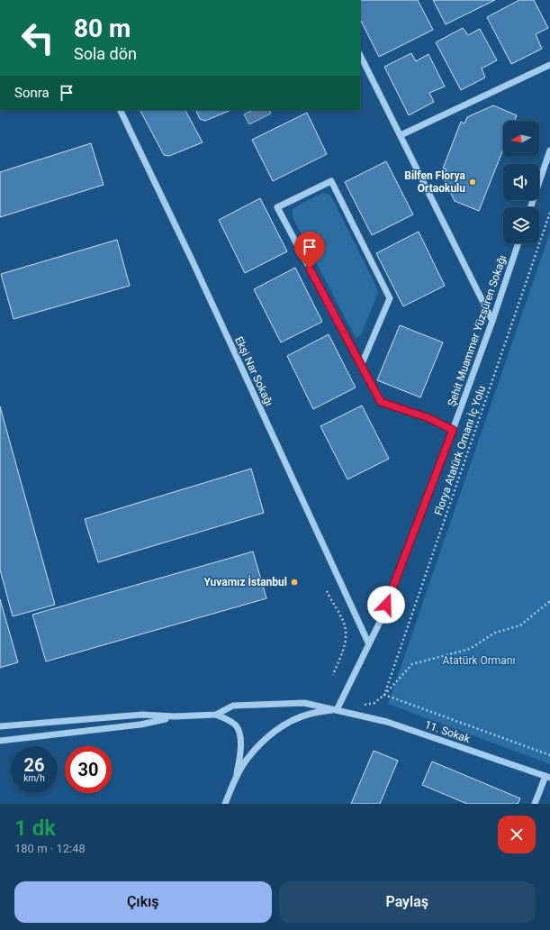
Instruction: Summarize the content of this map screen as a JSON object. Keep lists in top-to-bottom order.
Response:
{
  "streets": {
    "street": ["Şehit Muammer Yüzsüren Sokağı", "Ekşi Nar Sokağı", "11. Sokak"],
    "path": ["Florya Atatürk Ornanı İç Yolu"]
  },
  "crossings": [
    ["Şehit Muammer Yüzsüren Sokağı", "Ekşi Nar Sokağı"],
    ["Şehit Muammer Yüzsüren Sokağı", "11. Sokak"]
  ],
  "parks": ["Atatürk Ormanı"],
  "places": ["Bilfen Florya Ortaokulu", "Yuvamız İstanbul"],
  "north": "left",
  "page": {
    "turn": ["80 m", "Sola dön"],
    "then": "Sonra",
    "speed": "26 km/h",
    "limit": "30",
    "heading": ["1 dk", "180 m · 12:48"],
    "buttons": ["Çıkış", "Paylaş"]
  }
}
